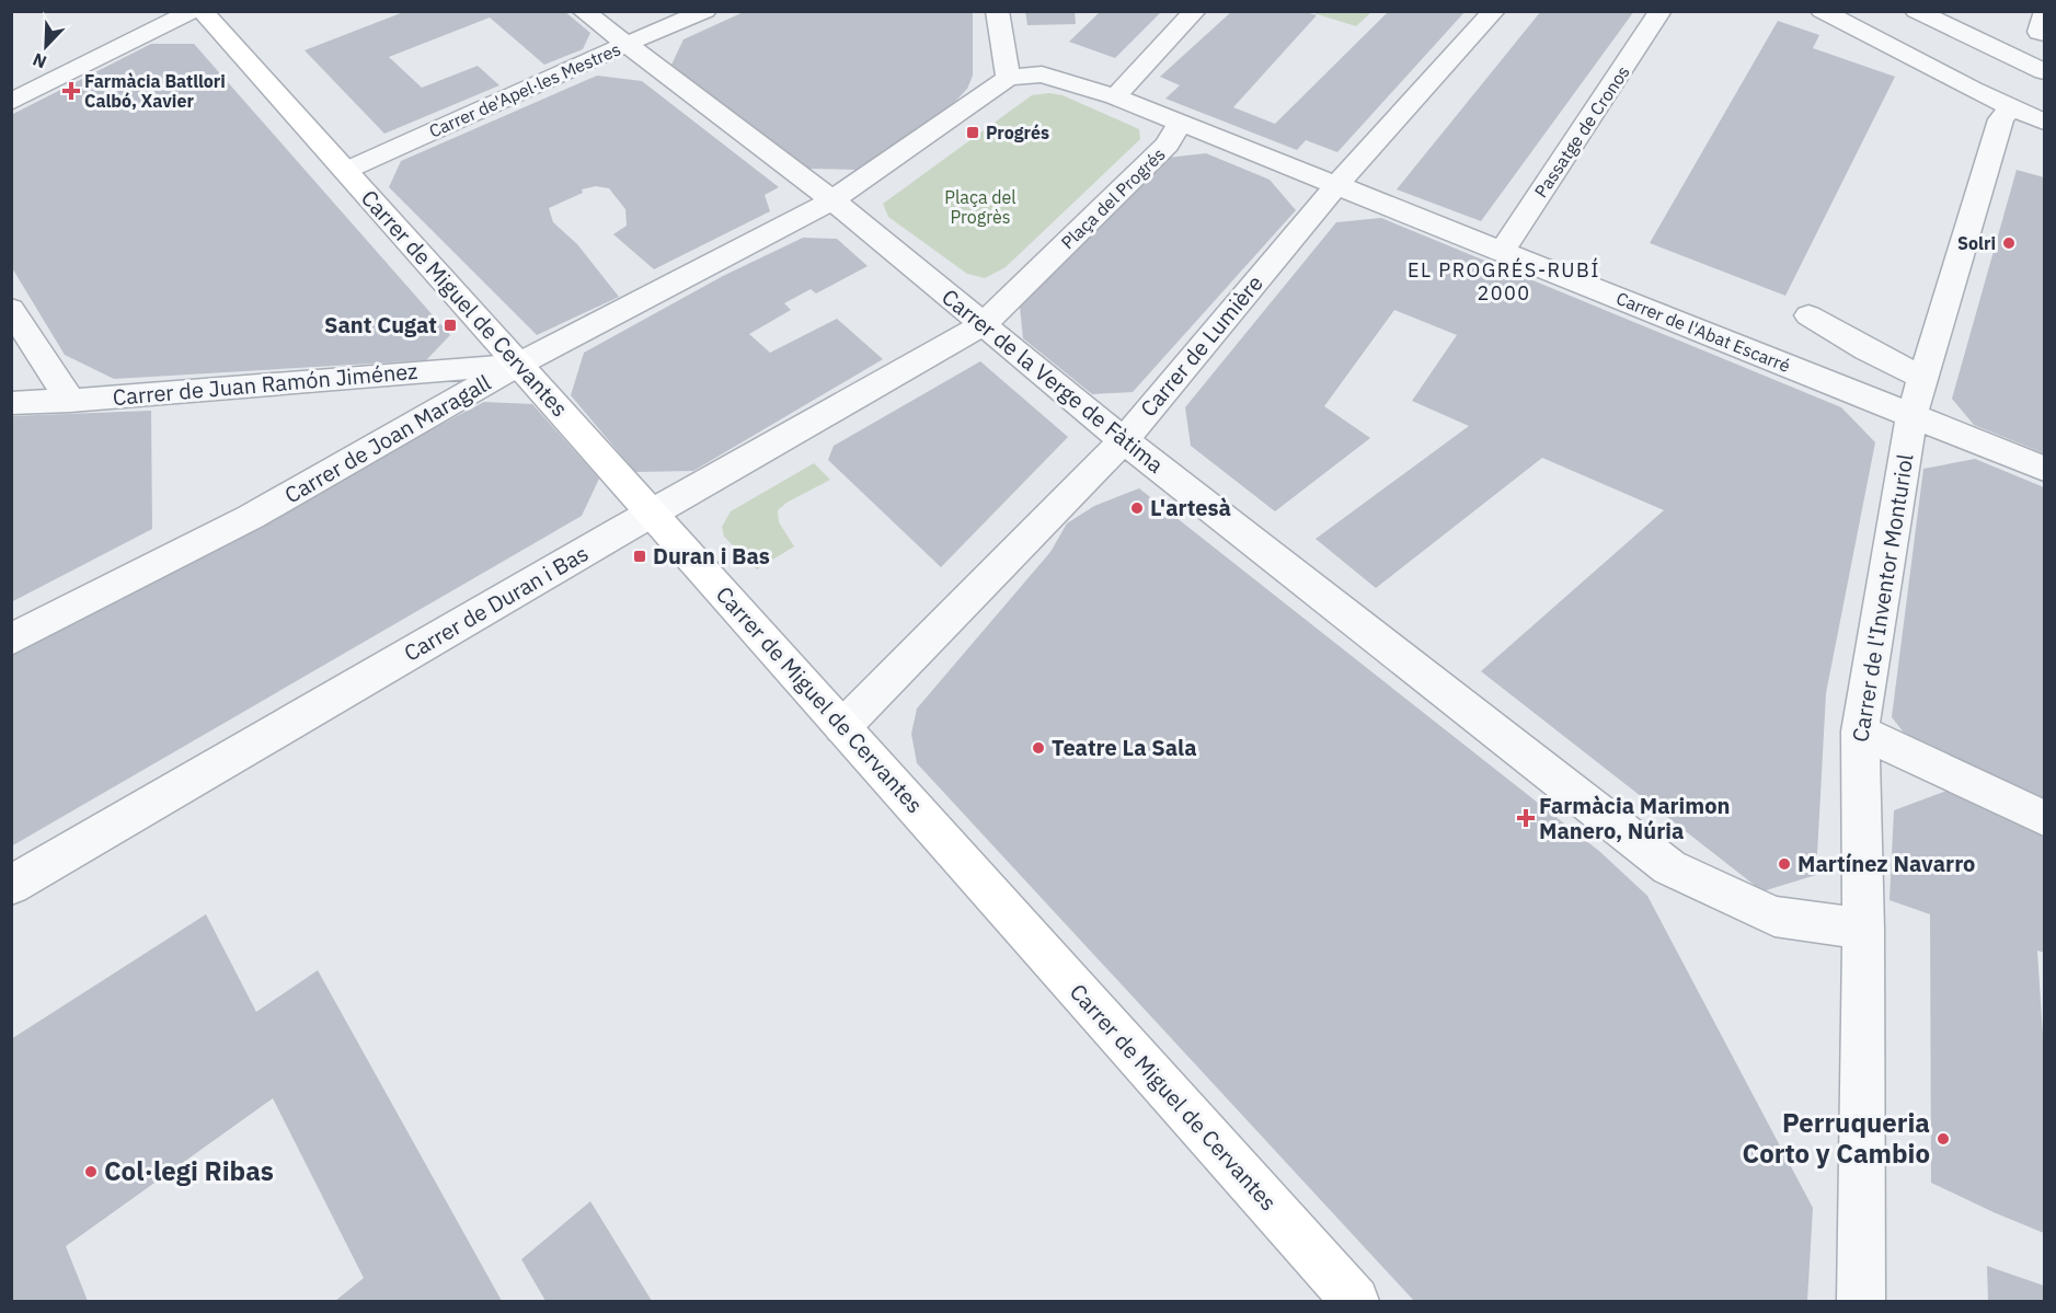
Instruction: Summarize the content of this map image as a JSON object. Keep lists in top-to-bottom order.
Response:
{
  "streets": {
    "street": [
      "Carrer de'Apel·les Mestres",
      "Passatge de Cronos",
      "Plaça del Progrés",
      "Carrer de Miguel de Cervantes",
      "Carrer de l'Abat Escarré",
      "Carrer de Lumière",
      "Carrer de la Verge de Fàtima",
      "Carrer de Juan Ramón Jiménez",
      "Carrer de Joan Maragall",
      "Carrer de l'Inventor Monturiol",
      "Carrer de Duran i Bas"
    ]
  },
  "crossings": [
    ["Carrer de'Apel·les Mestres", "Carrer de Miguel de Cervantes"],
    ["Carrer de'Apel·les Mestres", "Carrer de la Verge de Fàtima"],
    ["Passatge de Cronos", "Carrer de l'Abat Escarré"],
    ["Plaça del Progrés", "Carrer de l'Abat Escarré"],
    ["Plaça del Progrés", "Carrer de la Verge de Fàtima"],
    ["Plaça del Progrés", "Carrer de Joan Maragall"],
    ["Plaça del Progrés", "Carrer de Duran i Bas"],
    ["Carrer de Miguel de Cervantes", "Carrer de Lumière"],
    ["Carrer de Miguel de Cervantes", "Carrer de Juan Ramón Jiménez"],
    ["Carrer de Miguel de Cervantes", "Carrer de Joan Maragall"],
    ["Carrer de Miguel de Cervantes", "Carrer de Duran i Bas"],
    ["Carrer de l'Abat Escarré", "Carrer de Lumière"],
    ["Carrer de l'Abat Escarré", "Carrer de l'Inventor Monturiol"],
    ["Carrer de Lumière", "Carrer de la Verge de Fàtima"],
    ["Carrer de la Verge de Fàtima", "Carrer de Joan Maragall"],
    ["Carrer de la Verge de Fàtima", "Carrer de l'Inventor Monturiol"],
    ["Carrer de la Verge de Fàtima", "Carrer de Duran i Bas"],
    ["Carrer de Juan Ramón Jiménez", "Carrer de Joan Maragall"]
  ],
  "districts": ["EL PROGRÉS-RUBÍ 2000"],
  "parks": ["Plaça del Progrès"],
  "places": {
    "health": ["Farmàcia Batllori Calbó, Xavier", "Farmàcia Marimon Manero, Núria"],
    "transit": ["Progrés", "Sant Cugat", "Duran i Bas"],
    "other": [
      "Solri",
      "L'artesà",
      "Teatre La Sala",
      "Martínez Navarro",
      "Perruqueria Corto y Cambio",
      "Col·legi Ribas"
    ]
  },
  "north": "bottom left"
}
